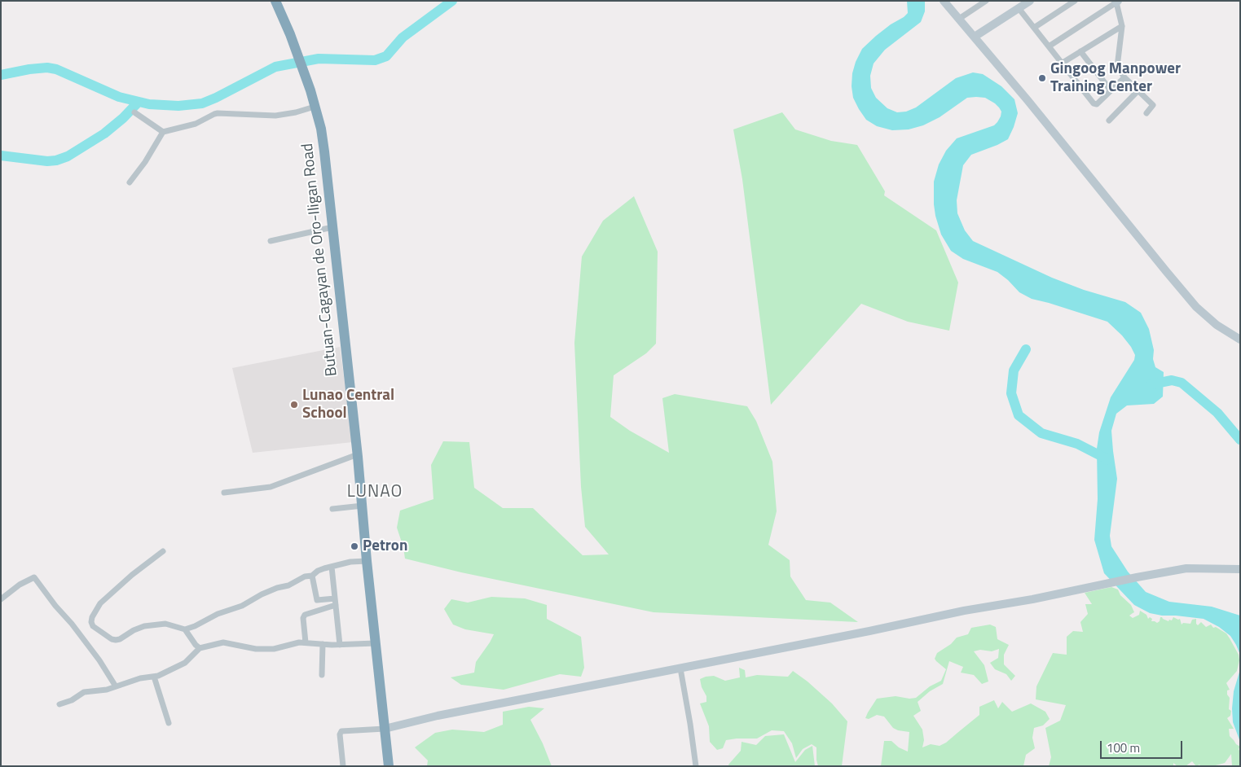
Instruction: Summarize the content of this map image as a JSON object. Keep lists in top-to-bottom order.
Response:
{
  "streets": {
    "highway": ["Butuan-Cagayan de Oro-Iligan Road"]
  },
  "districts": ["LUNAO"],
  "places": ["Gingoog Manpower Training Center", "Lunao Central School", "Petron"],
  "scale_bar": "100 m"
}
